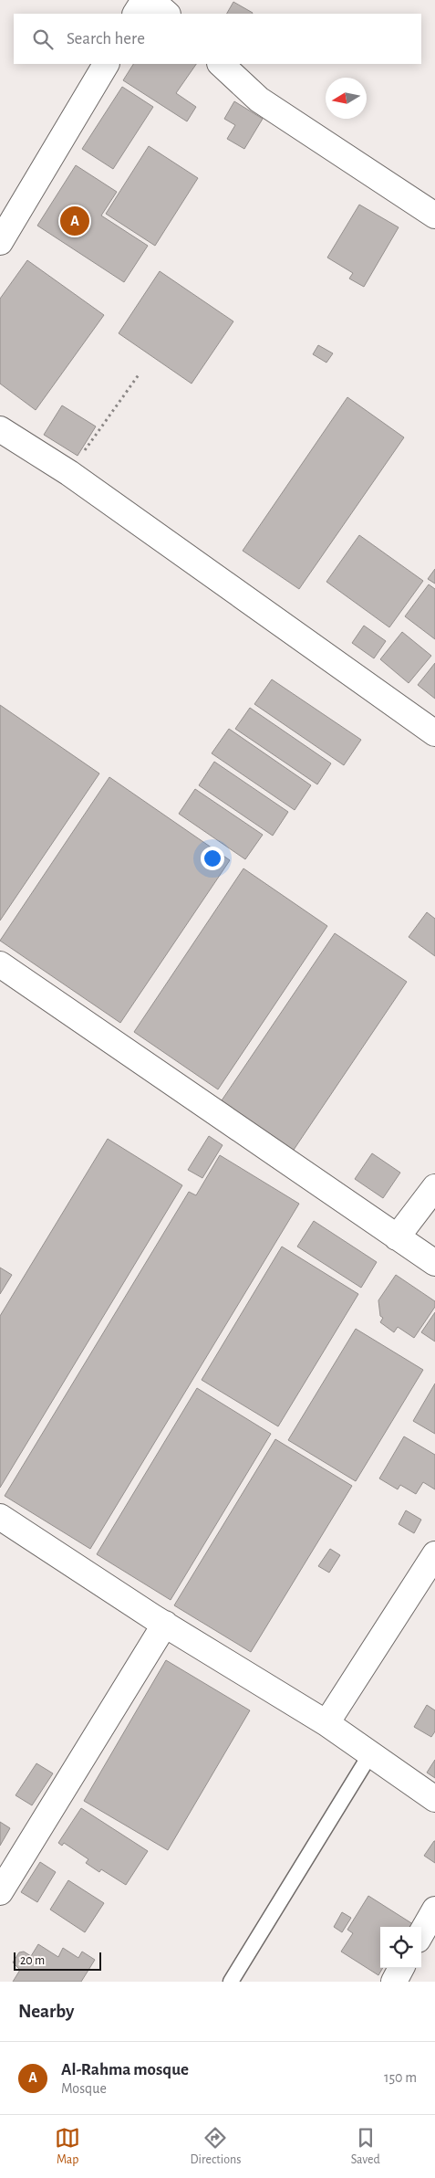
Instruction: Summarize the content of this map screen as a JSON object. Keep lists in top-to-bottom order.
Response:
{
  "scale_bar": "20 m",
  "north": "left",
  "page": {
    "search": "Search here",
    "pins": "A",
    "scale": "20 m",
    "heading": "Nearby",
    "list": [
      {
        "mark": "A",
        "name": "Al-Rahma mosque",
        "note": "Mosque",
        "value": "150 m"
      }
    ],
    "nav": ["Map", "Directions", "Saved"]
  }
}
